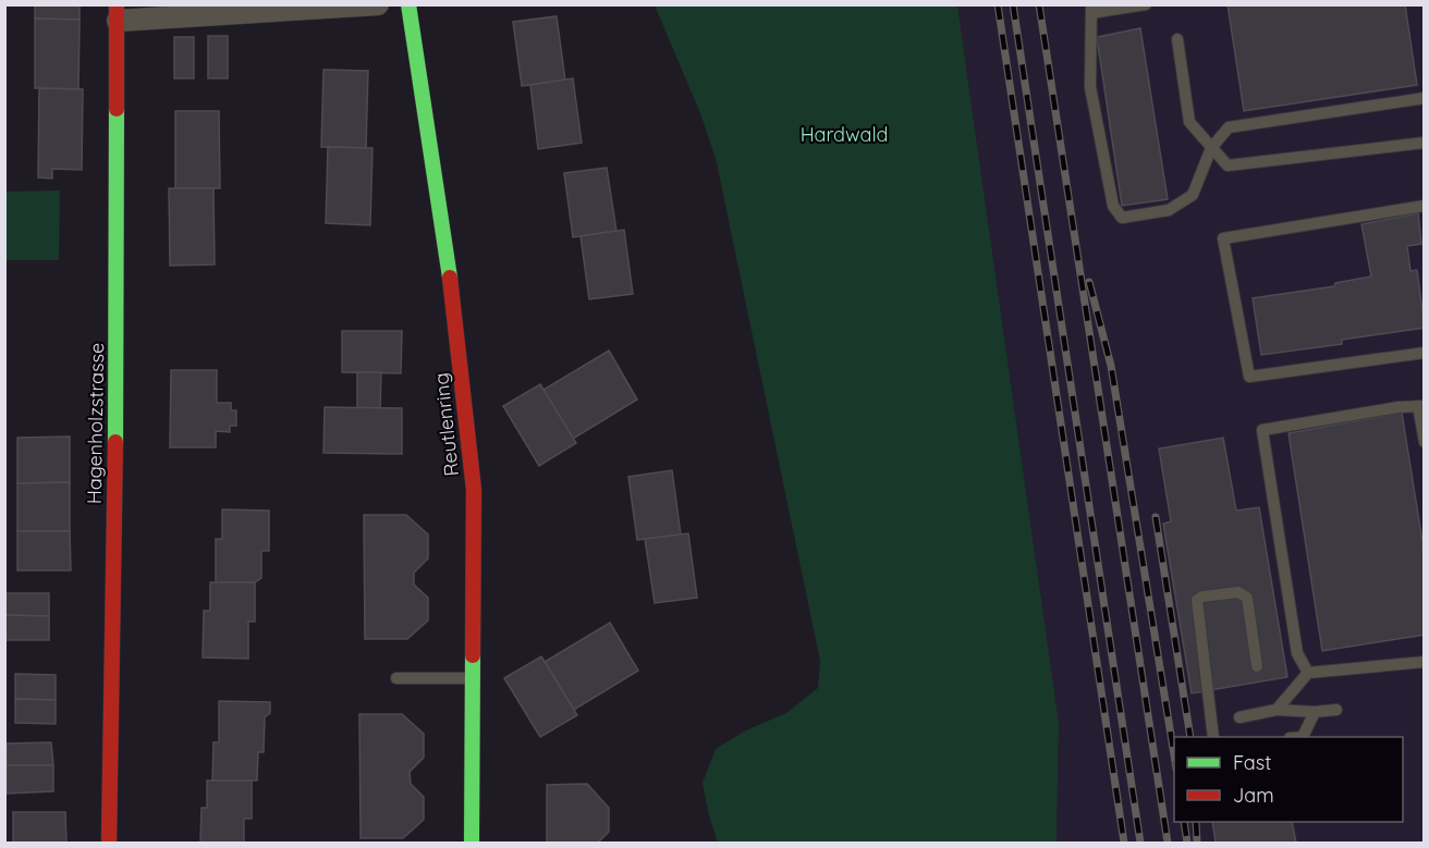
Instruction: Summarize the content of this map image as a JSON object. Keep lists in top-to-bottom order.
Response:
{
  "streets": {
    "street": ["Hagenholzstrasse", "Reutlenring"]
  },
  "parks": ["Hardwald"],
  "legend": ["Fast", "Jam"]
}
